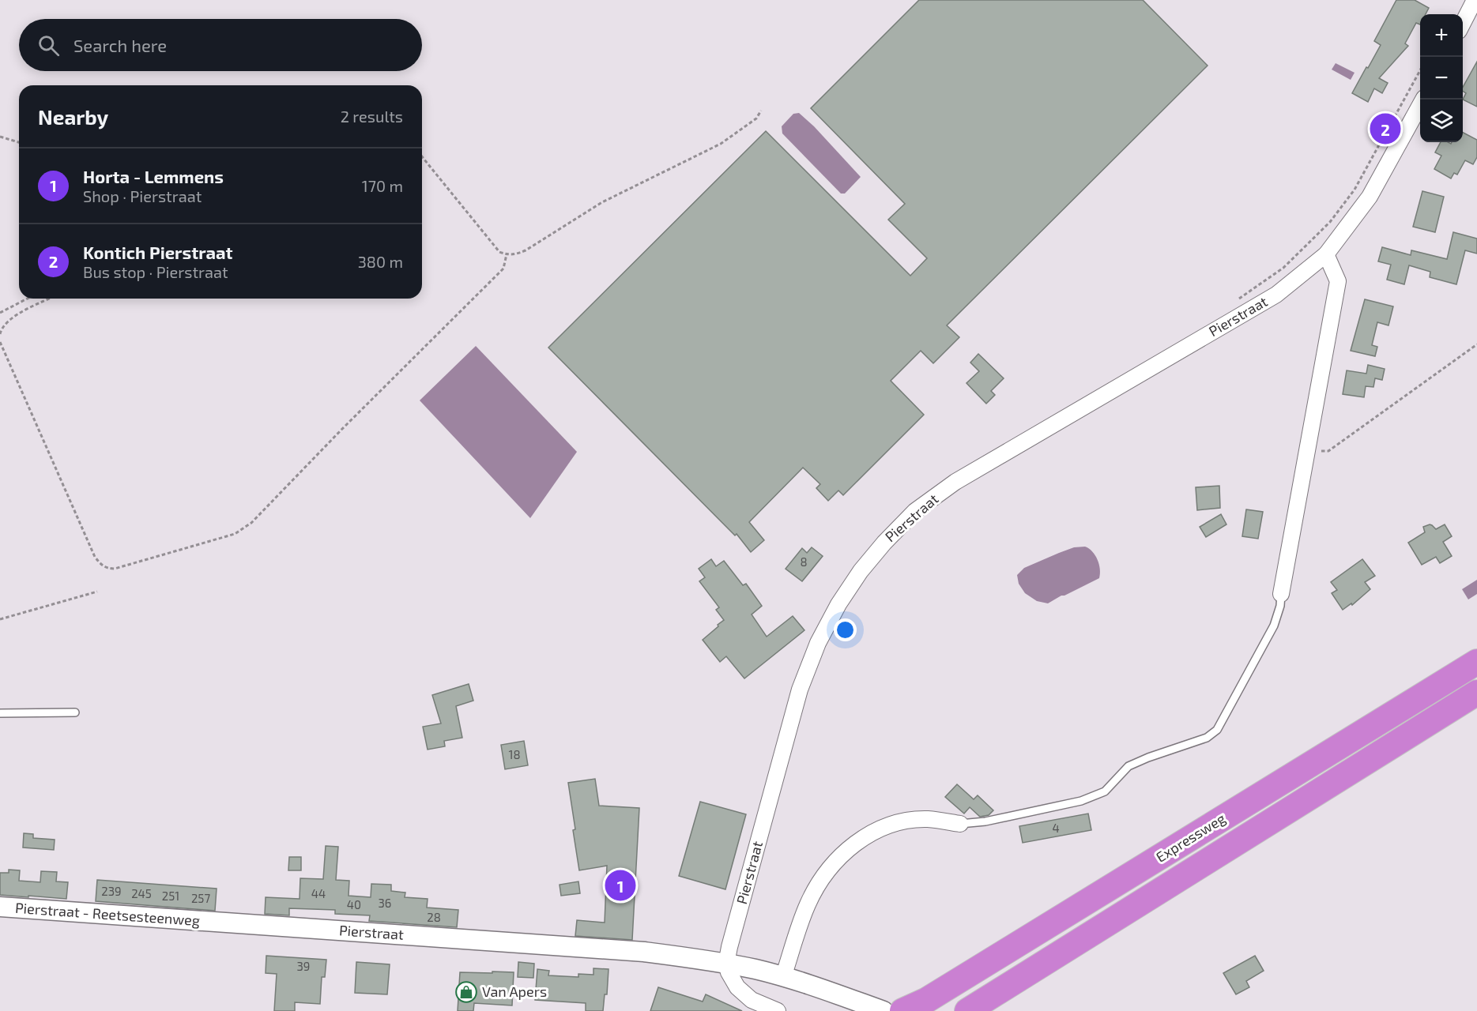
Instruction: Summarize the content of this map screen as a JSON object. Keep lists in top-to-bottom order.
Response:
{
  "streets": {
    "highway": ["Expressweg"],
    "street": ["Pierstraat", "Pierstraat - Reetsesteenweg"]
  },
  "crossings": [
    ["Pierstraat", "Pierstraat - Reetsesteenweg"]
  ],
  "places": {
    "shop": ["Van Apers"]
  },
  "house_numbers": [
    "8",
    "18",
    "4",
    "239",
    "245",
    "44",
    "251",
    "257",
    "36",
    "40",
    "28",
    "39"
  ],
  "page": {
    "map_buttons": ["+", "−"],
    "search": "Search here",
    "heading": ["Nearby", "2 results"],
    "pins": ["2", "1"],
    "list": [
      {
        "mark": "1",
        "name": "Horta - Lemmens",
        "note": "Shop · Pierstraat",
        "value": "170 m"
      },
      {
        "mark": "2",
        "name": "Kontich Pierstraat",
        "note": "Bus stop · Pierstraat",
        "value": "380 m"
      }
    ]
  }
}
